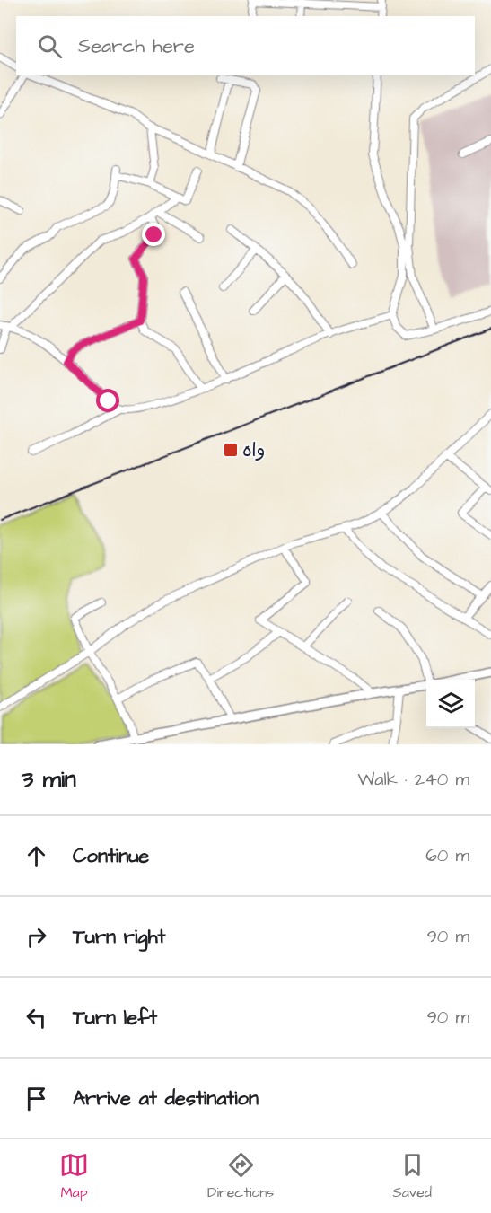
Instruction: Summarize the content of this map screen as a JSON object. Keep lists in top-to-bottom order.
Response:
{
  "places": {
    "transit": ["واہ"]
  },
  "page": {
    "search": "Search here",
    "heading": ["3 min", "Walk · 240 m"],
    "list": [
      ["Continue", "60 m"],
      ["Turn right", "90 m"],
      ["Turn left", "90 m"],
      "Arrive at destination"
    ],
    "nav": ["Map", "Directions", "Saved"]
  }
}
